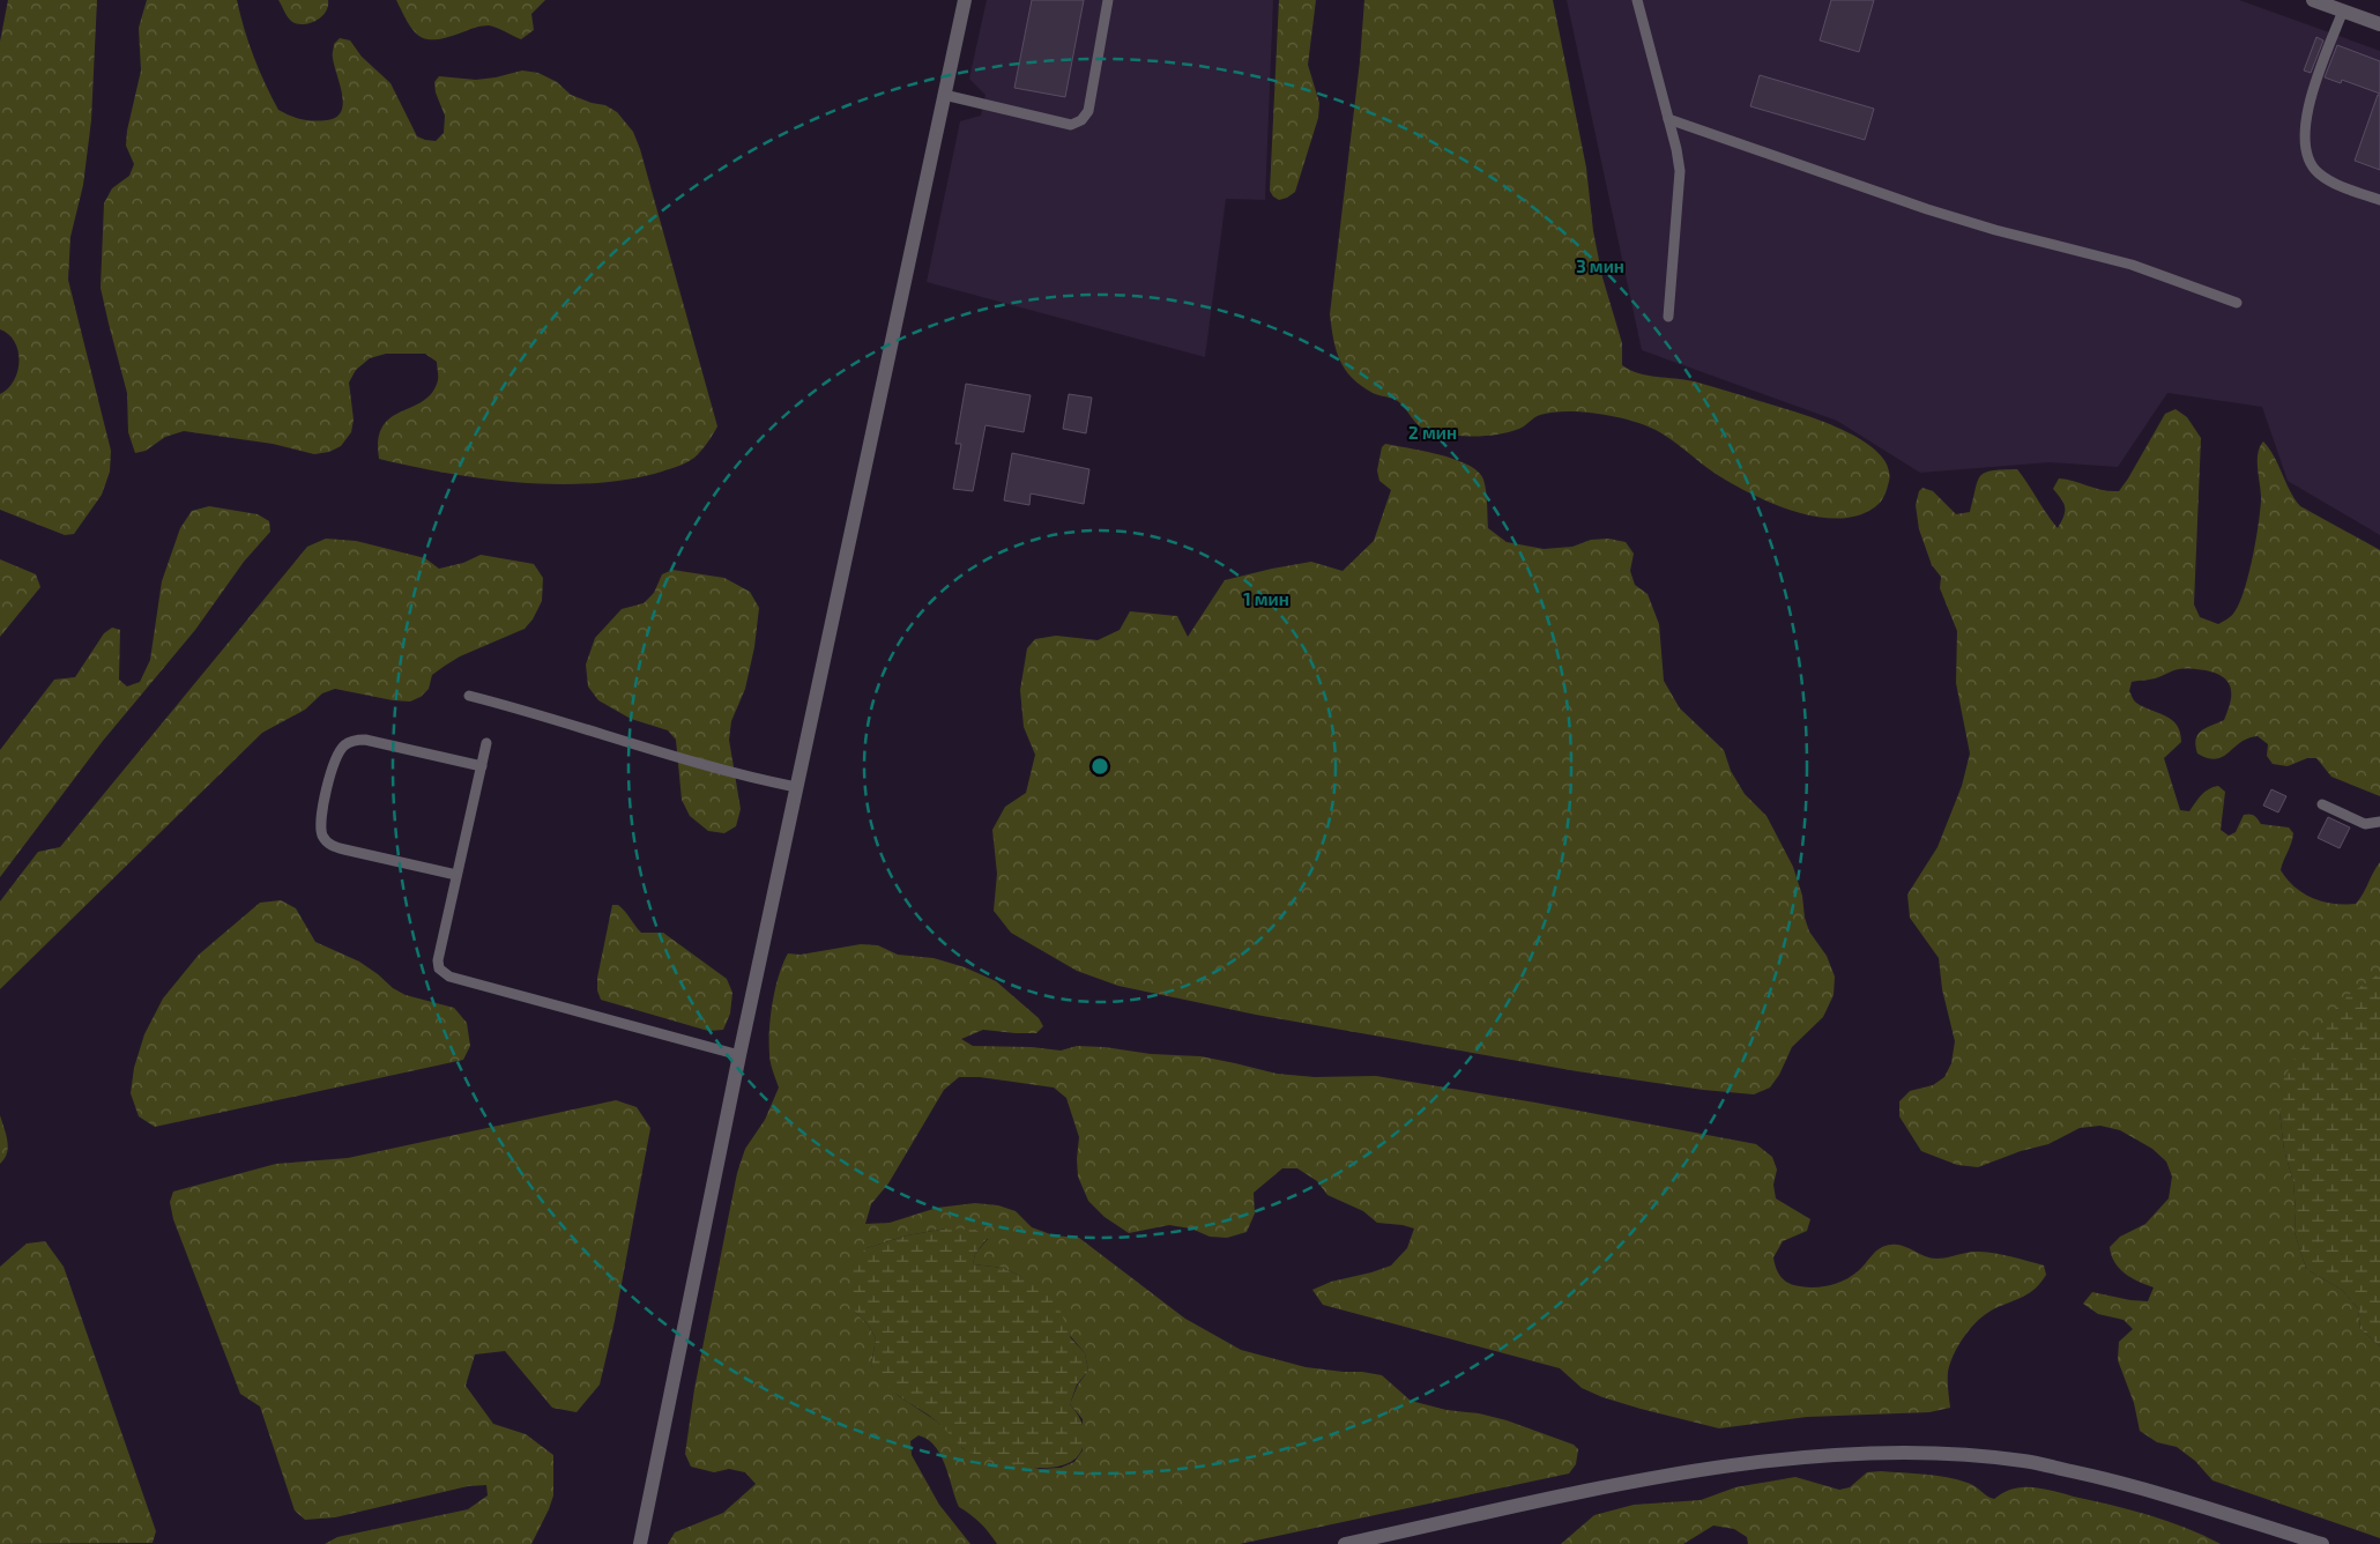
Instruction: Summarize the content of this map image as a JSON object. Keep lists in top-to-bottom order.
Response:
{
  "rings": ["3 мин", "2 мин", "1 мин"]
}
